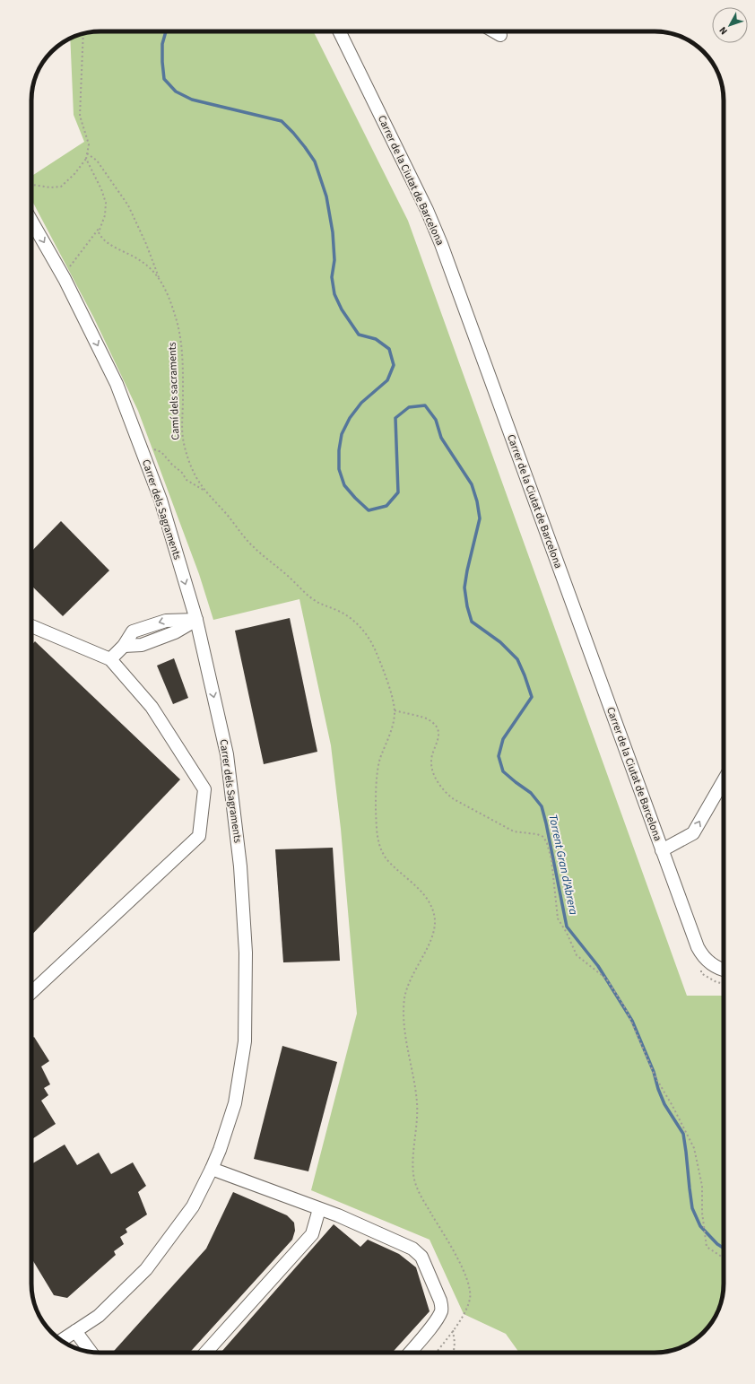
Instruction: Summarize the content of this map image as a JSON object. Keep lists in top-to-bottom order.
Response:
{
  "streets": {
    "street": ["Carrer de la Ciutat de Barcelona", "Carrer dels Sagraments"],
    "path": ["Camí dels sacraments"]
  },
  "one_way": ["Carrer dels Sagraments"],
  "water": ["Torrent Gran d'Abrera"],
  "north": "bottom left"
}
